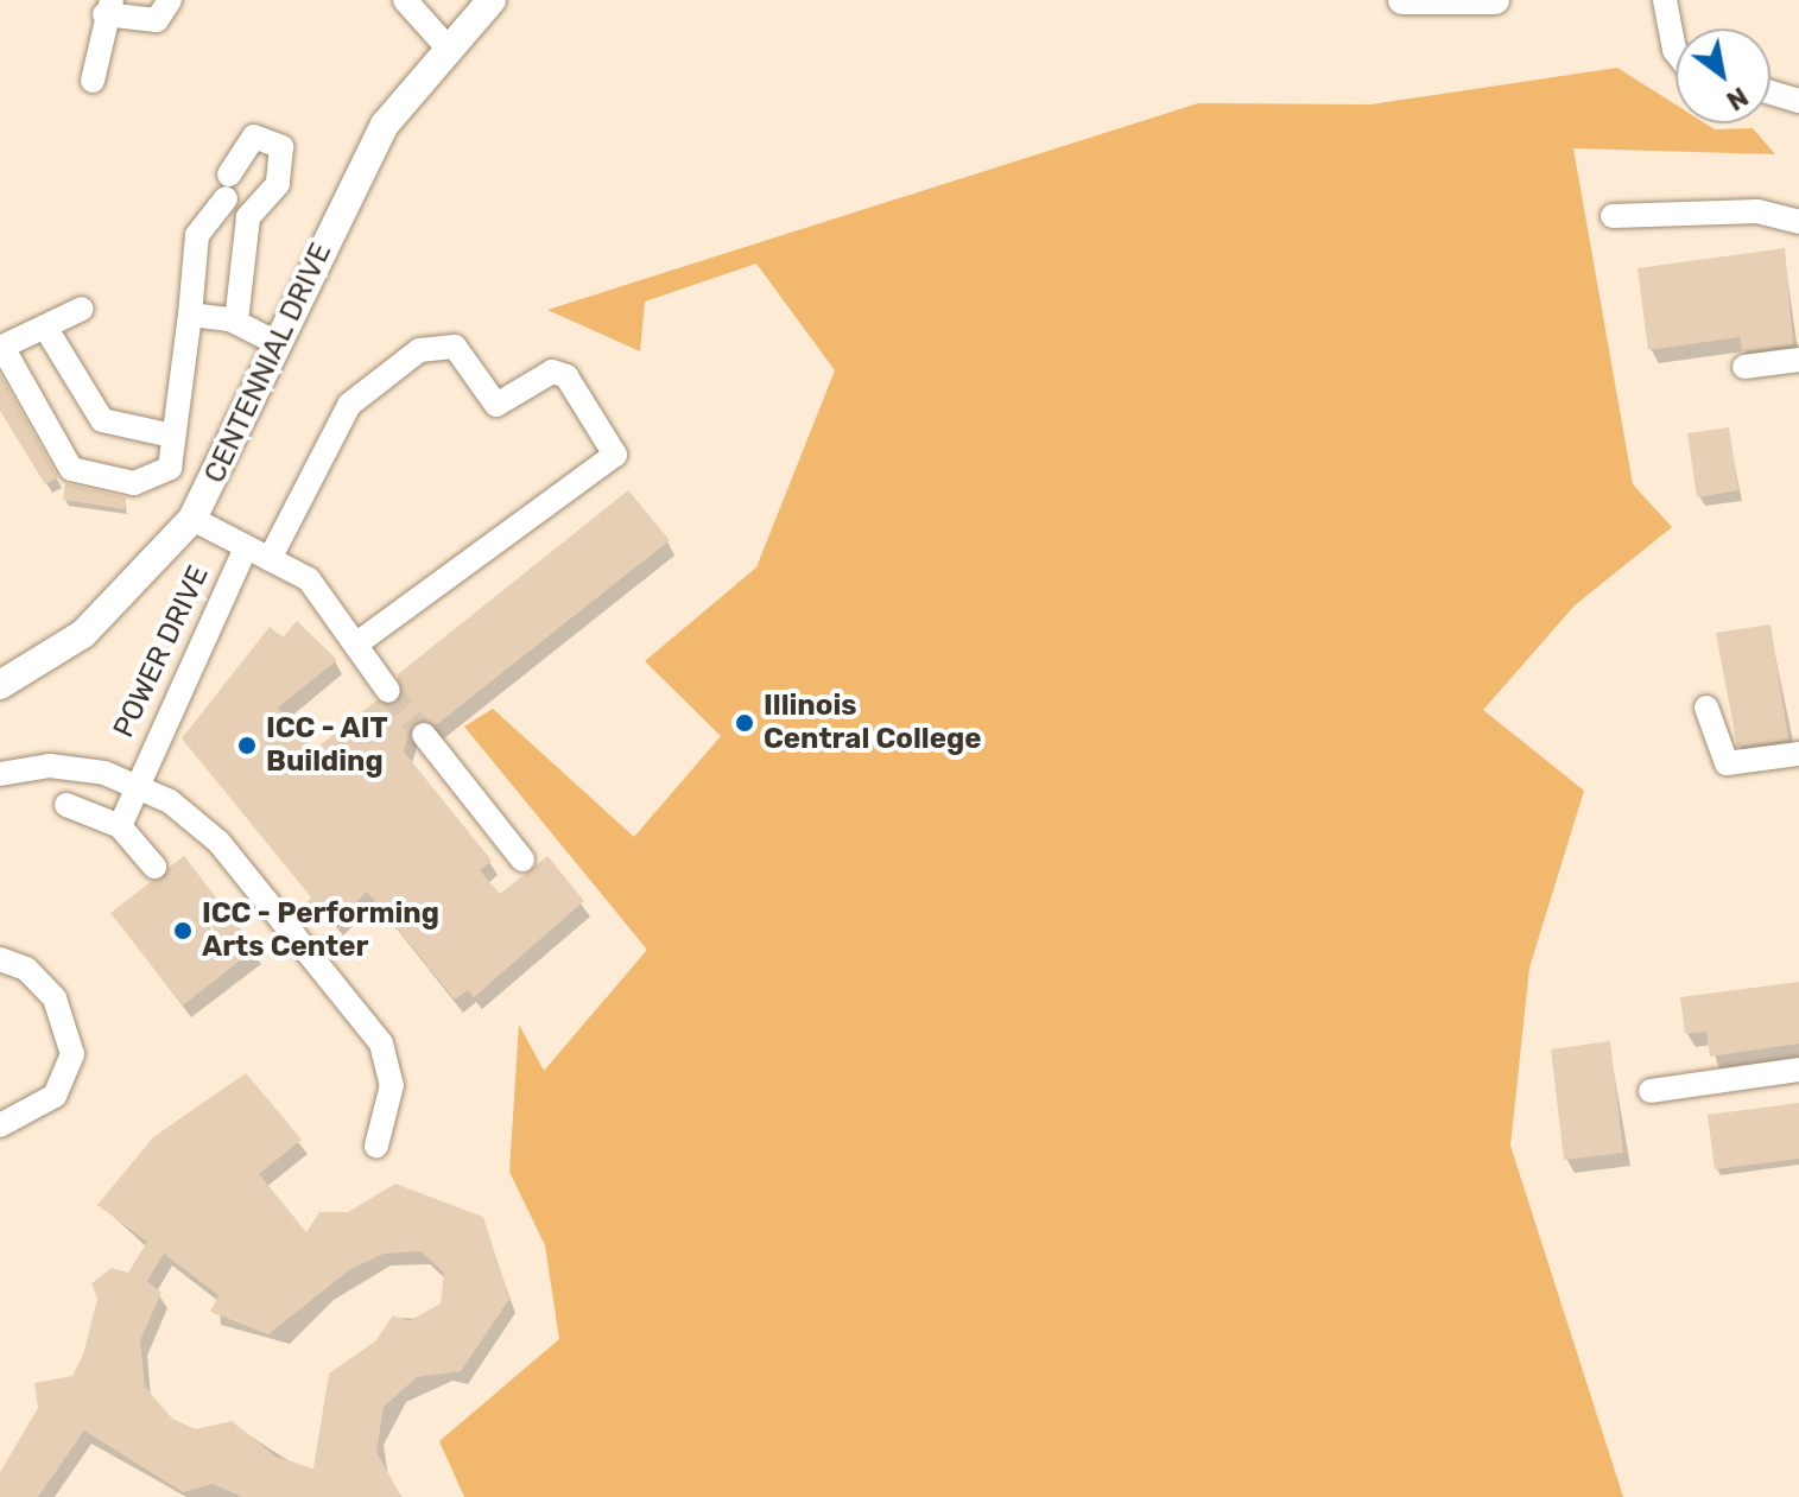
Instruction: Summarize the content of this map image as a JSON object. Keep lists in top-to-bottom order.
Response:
{
  "streets": {
    "main road": ["CENTENNIAL DRIVE"],
    "street": ["POWER DRIVE"]
  },
  "places": ["Illinois Central College", "ICC - AIT Building", "ICC - Performing Arts Center"],
  "north": "bottom right"
}
